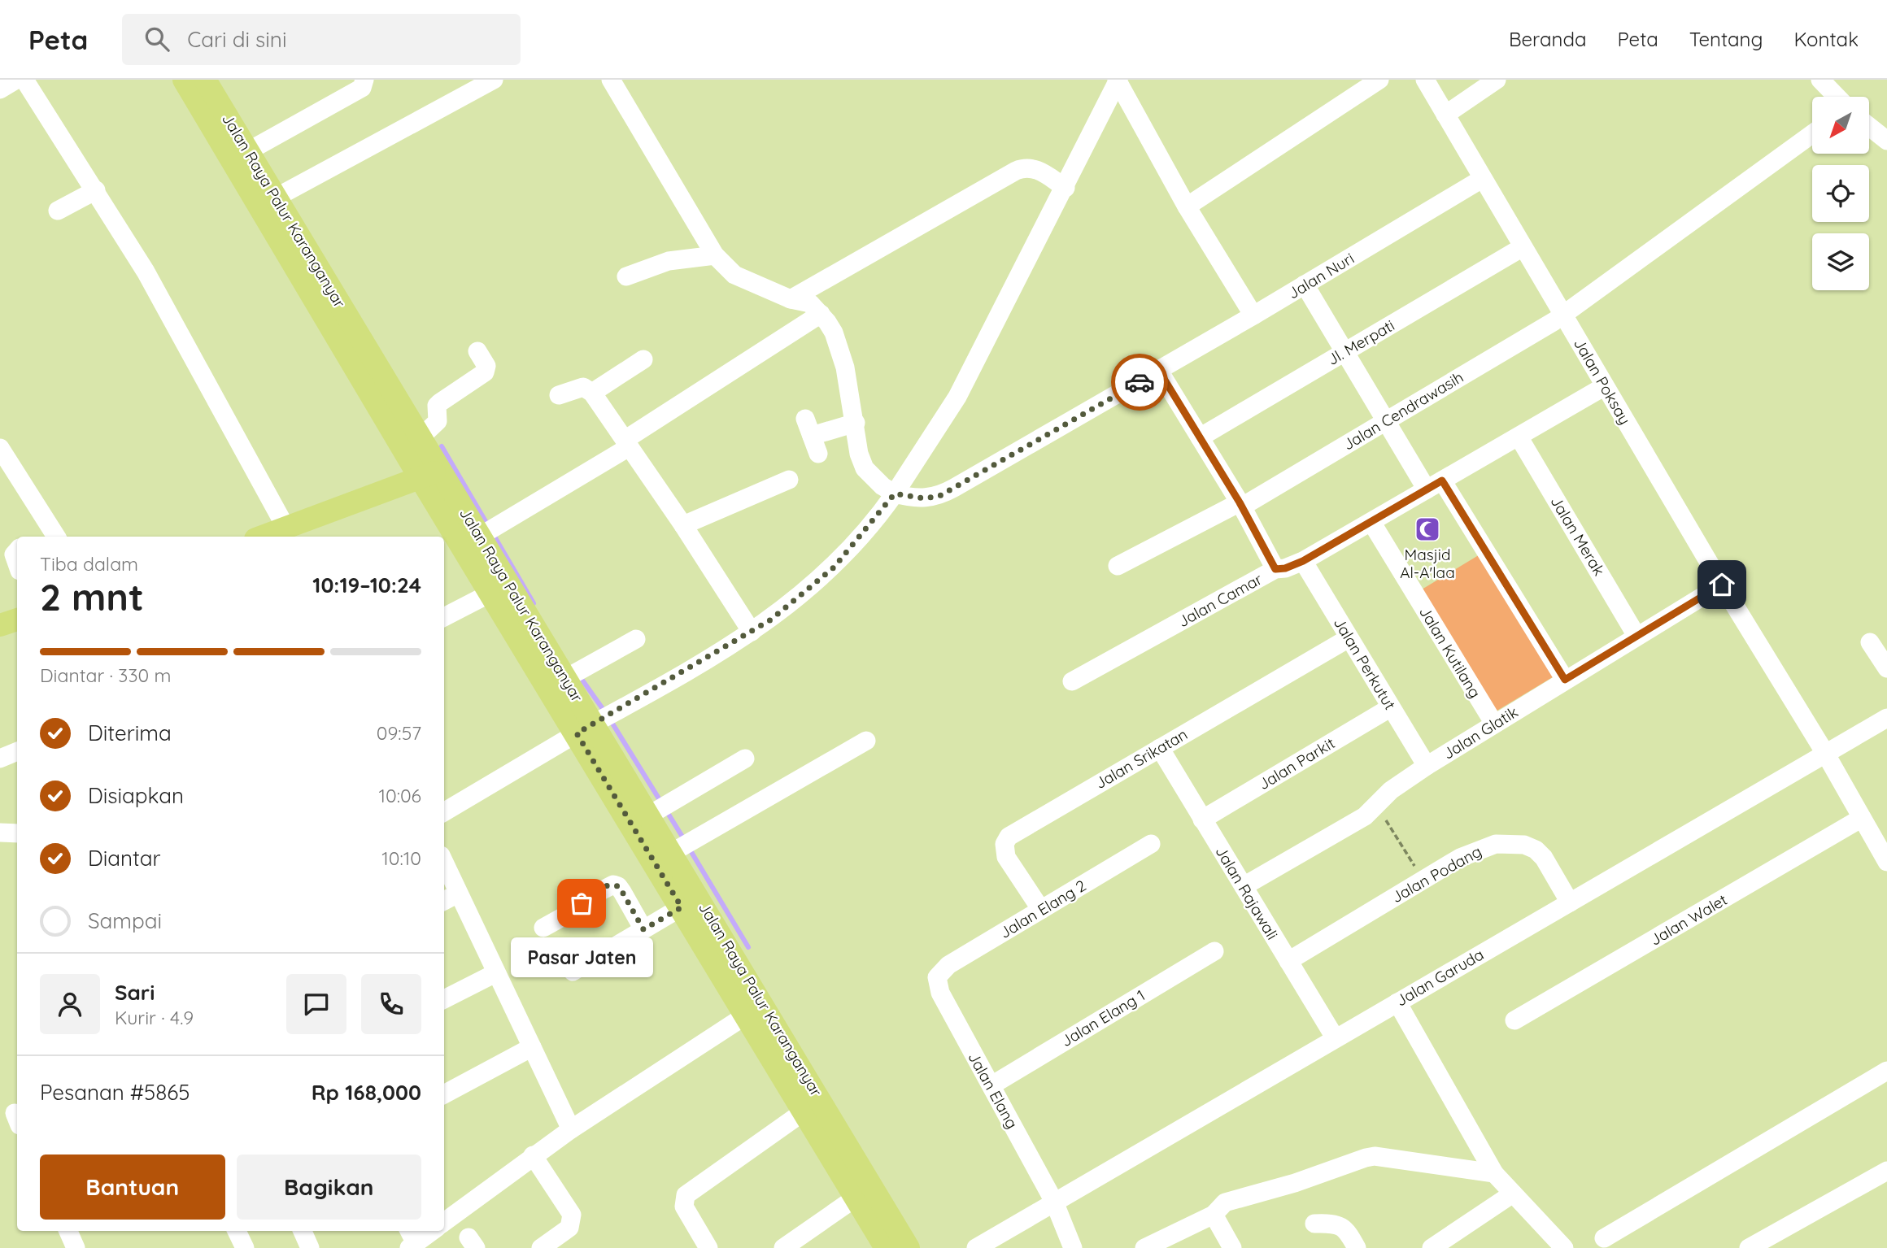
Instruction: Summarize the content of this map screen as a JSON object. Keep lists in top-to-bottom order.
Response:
{
  "streets": {
    "main road": ["Jalan Raya Palur Karanganyar"],
    "street": [
      "Jalan Nuri",
      "Jl. Merpati",
      "Jalan Poksay",
      "Jalan Cendrawasih",
      "Jalan Merak",
      "Jalan Camar",
      "Jalan Kutilang",
      "Jalan Perkutut",
      "Jalan Glatik",
      "Jalan Srikatan",
      "Jalan Parkit",
      "Jalan Podang",
      "Jalan Rajawali",
      "Jalan Elang 2",
      "Jalan Walet",
      "Jalan Garuda",
      "Jalan Elang 1",
      "Jalan Elang"
    ]
  },
  "crossings": [
    ["Jalan Nuri", "Jalan Poksay"],
    ["Jl. Merpati", "Jalan Poksay"],
    ["Jalan Poksay", "Jalan Cendrawasih"],
    ["Jalan Poksay", "Jalan Camar"],
    ["Jalan Poksay", "Jalan Glatik"],
    ["Jalan Poksay", "Jalan Walet"],
    ["Jalan Poksay", "Jalan Garuda"],
    ["Jalan Merak", "Jalan Camar"],
    ["Jalan Merak", "Jalan Glatik"],
    ["Jalan Camar", "Jalan Kutilang"],
    ["Jalan Camar", "Jalan Perkutut"],
    ["Jalan Kutilang", "Jalan Glatik"],
    ["Jalan Perkutut", "Jalan Glatik"],
    ["Jalan Perkutut", "Jalan Srikatan"],
    ["Jalan Perkutut", "Jalan Parkit"],
    ["Jalan Glatik", "Jalan Rajawali"],
    ["Jalan Srikatan", "Jalan Rajawali"],
    ["Jalan Srikatan", "Jalan Elang 2"],
    ["Jalan Parkit", "Jalan Rajawali"],
    ["Jalan Podang", "Jalan Rajawali"],
    ["Jalan Podang", "Jalan Garuda"],
    ["Jalan Rajawali", "Jalan Garuda"],
    ["Jalan Elang 2", "Jalan Elang"],
    ["Jalan Garuda", "Jalan Elang"],
    ["Jalan Elang 1", "Jalan Elang"]
  ],
  "places": {
    "mosque": ["Masjid Al-A'laa"],
    "other": ["Pasar Jaten"]
  },
  "north": "bottom left",
  "page": {
    "header": "Peta",
    "search": "Cari di sini",
    "nav": [
      "Beranda",
      "Peta",
      "Tentang",
      "Kontak"
    ],
    "heading": ["2 mnt", "Tiba dalam", "10:19–10:24"],
    "panel": [
      "Sari",
      "Kurir · 4.9",
      "Pesanan #5865",
      "Rp 168,000"
    ],
    "bar": "Diantar · 330 m",
    "list": [
      ["Diterima", "09:57"],
      ["Disiapkan", "10:06"],
      ["Diantar", "10:10"],
      "Sampai"
    ],
    "bubble": "Pasar Jaten",
    "buttons": ["Bantuan", "Bagikan"]
  }
}
